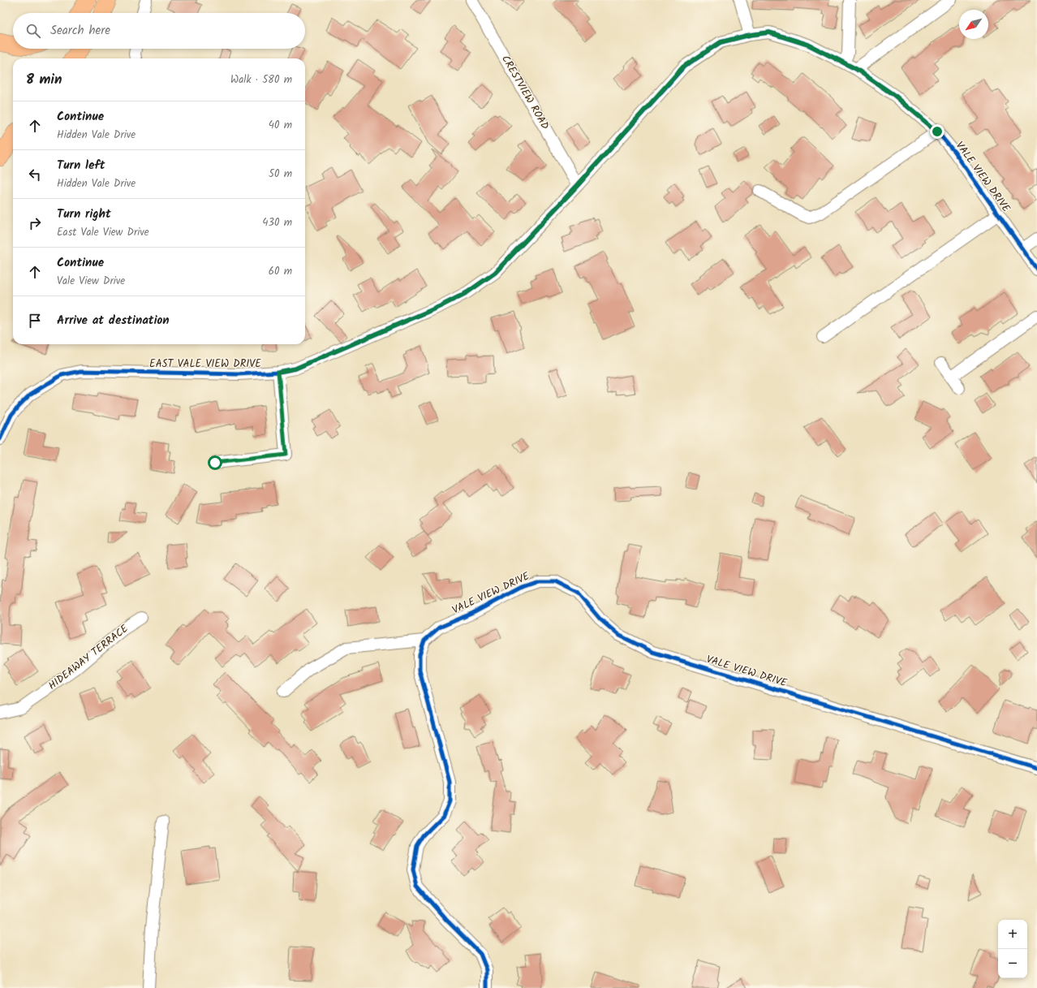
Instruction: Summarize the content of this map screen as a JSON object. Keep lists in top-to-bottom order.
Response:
{
  "streets": {
    "street": [
      "CRESTVIEW ROAD",
      "VALE VIEW DRIVE",
      "EAST VALE VIEW DRIVE",
      "HIDEAWAY TERRACE"
    ]
  },
  "crossings": [
    ["CRESTVIEW ROAD", "EAST VALE VIEW DRIVE"],
    ["VALE VIEW DRIVE", "EAST VALE VIEW DRIVE"]
  ],
  "north": "bottom left",
  "page": {
    "search": "Search here",
    "heading": ["8 min", "Walk · 580 m"],
    "list": [
      ["Continue", "Hidden Vale Drive", "40 m"],
      ["Turn left", "Hidden Vale Drive", "50 m"],
      ["Turn right", "East Vale View Drive", "430 m"],
      ["Continue", "Vale View Drive", "60 m"],
      "Arrive at destination"
    ],
    "map_buttons": ["+", "−"]
  }
}
